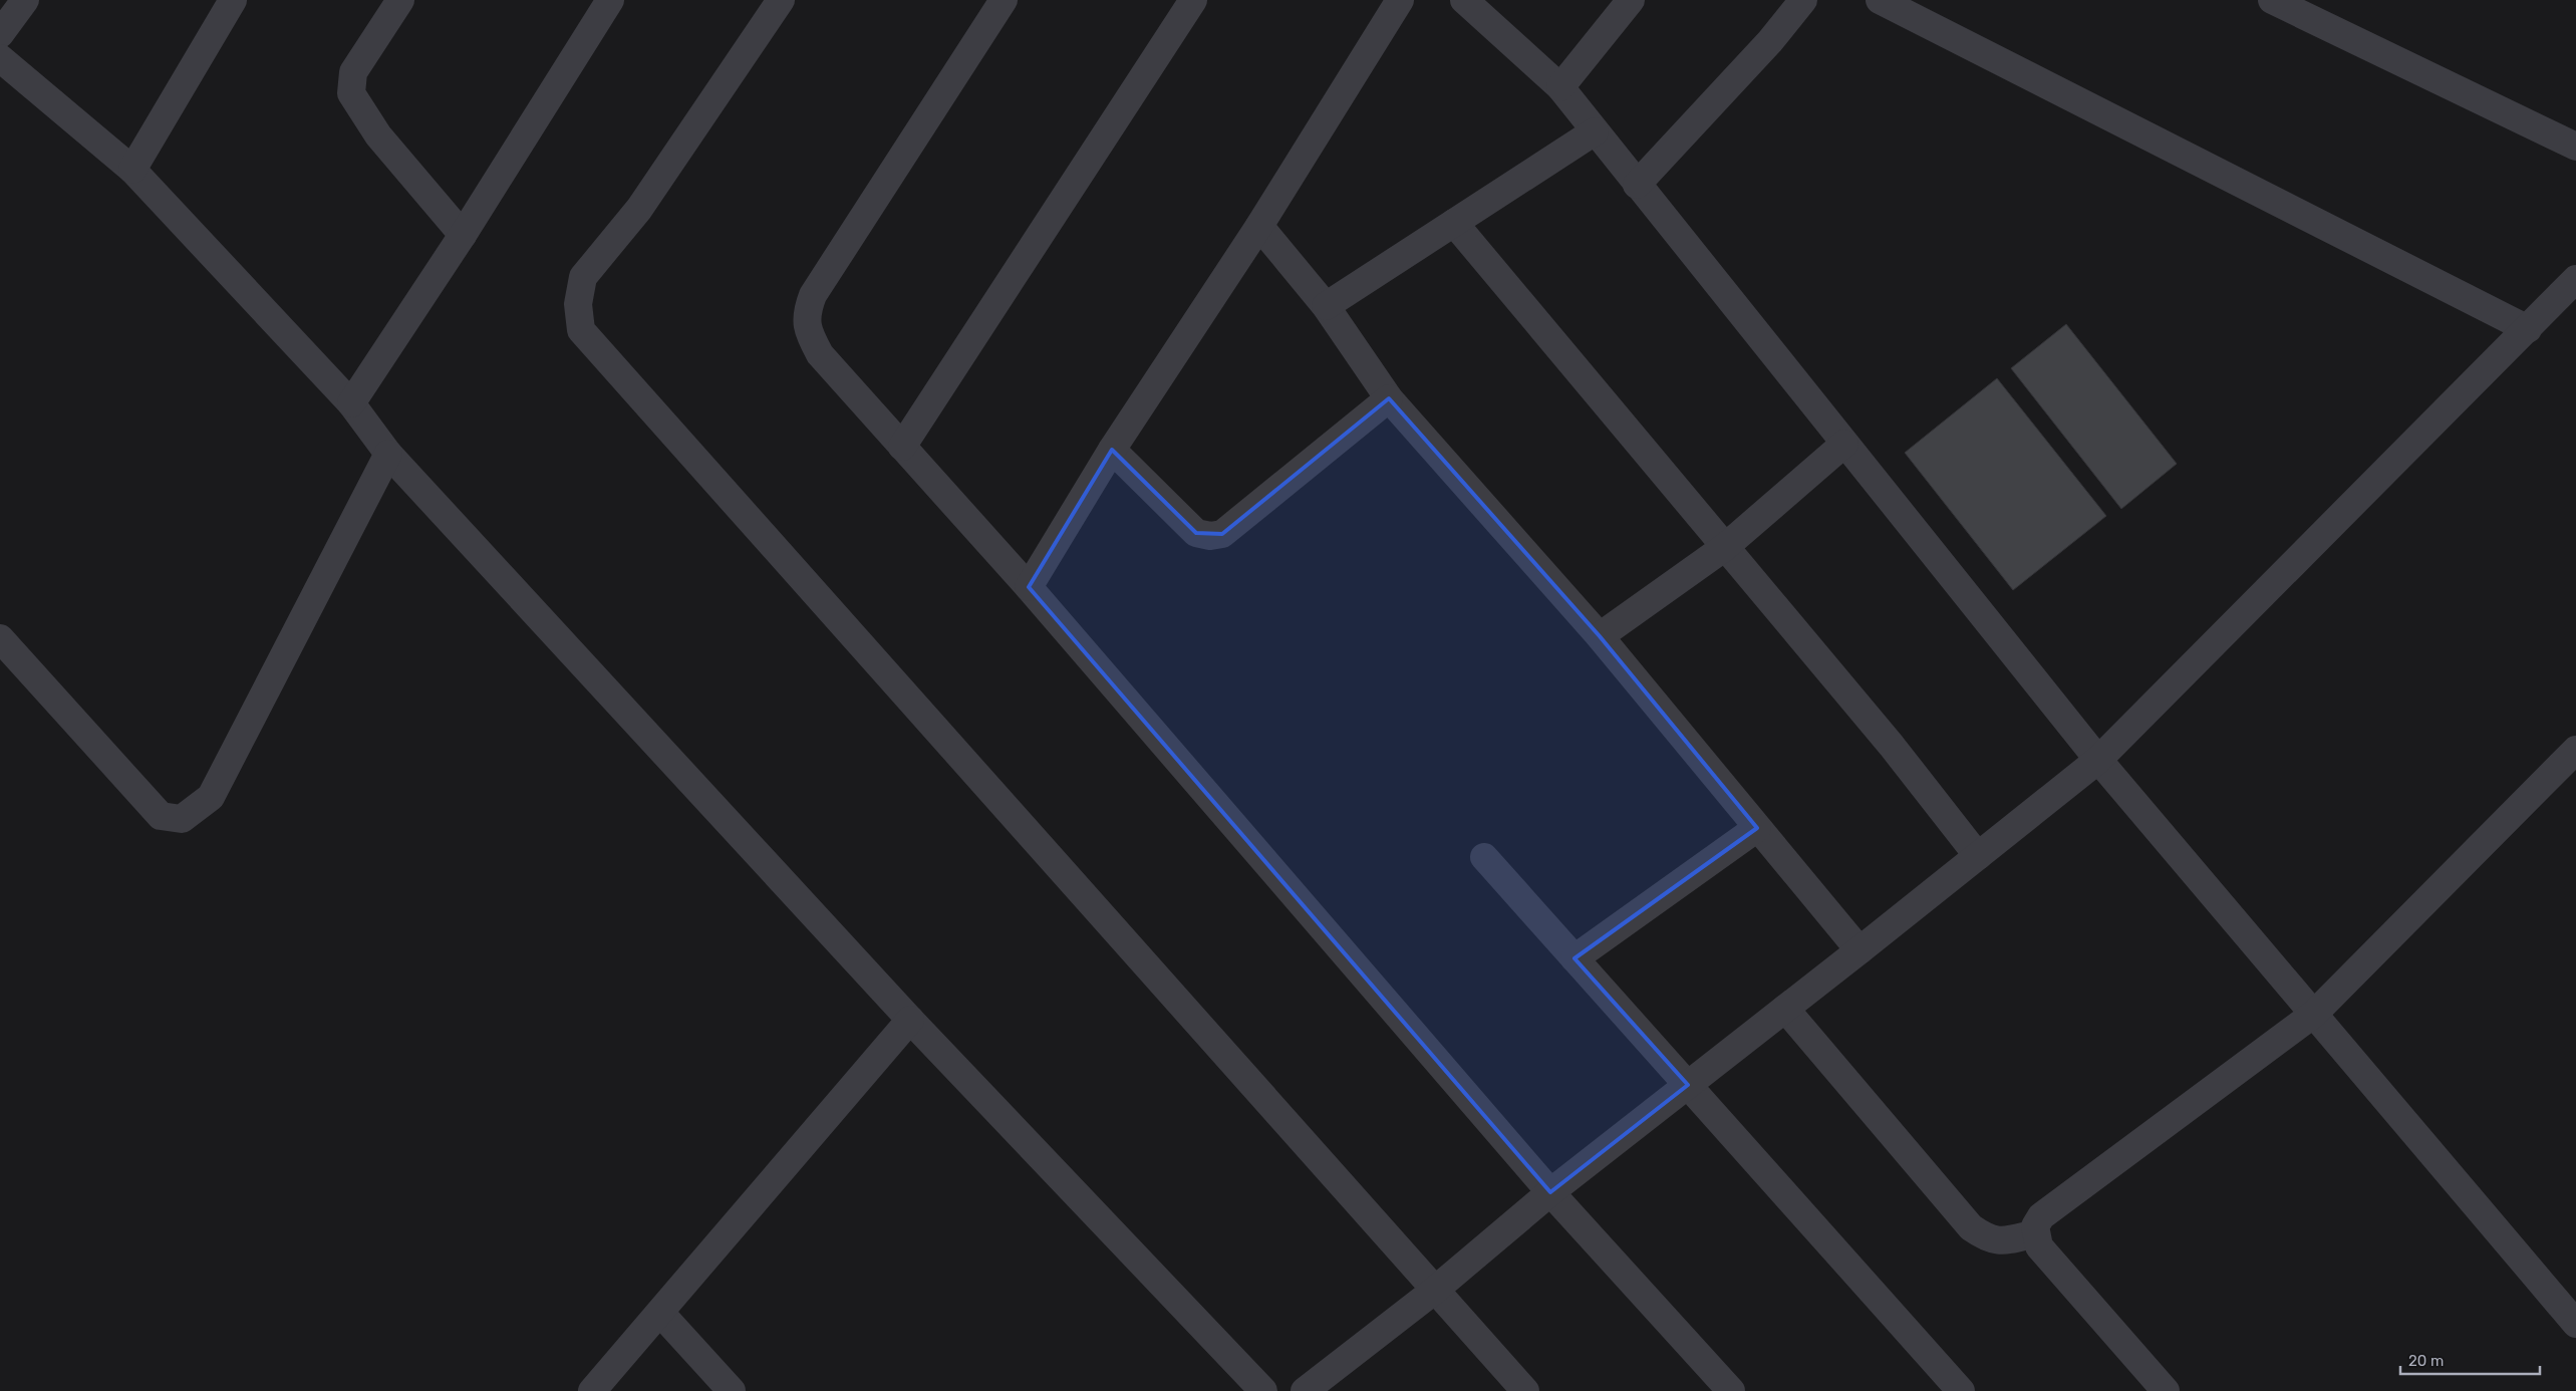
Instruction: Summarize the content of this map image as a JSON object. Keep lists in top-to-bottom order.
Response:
{
  "scale_bar": "20 m"
}
